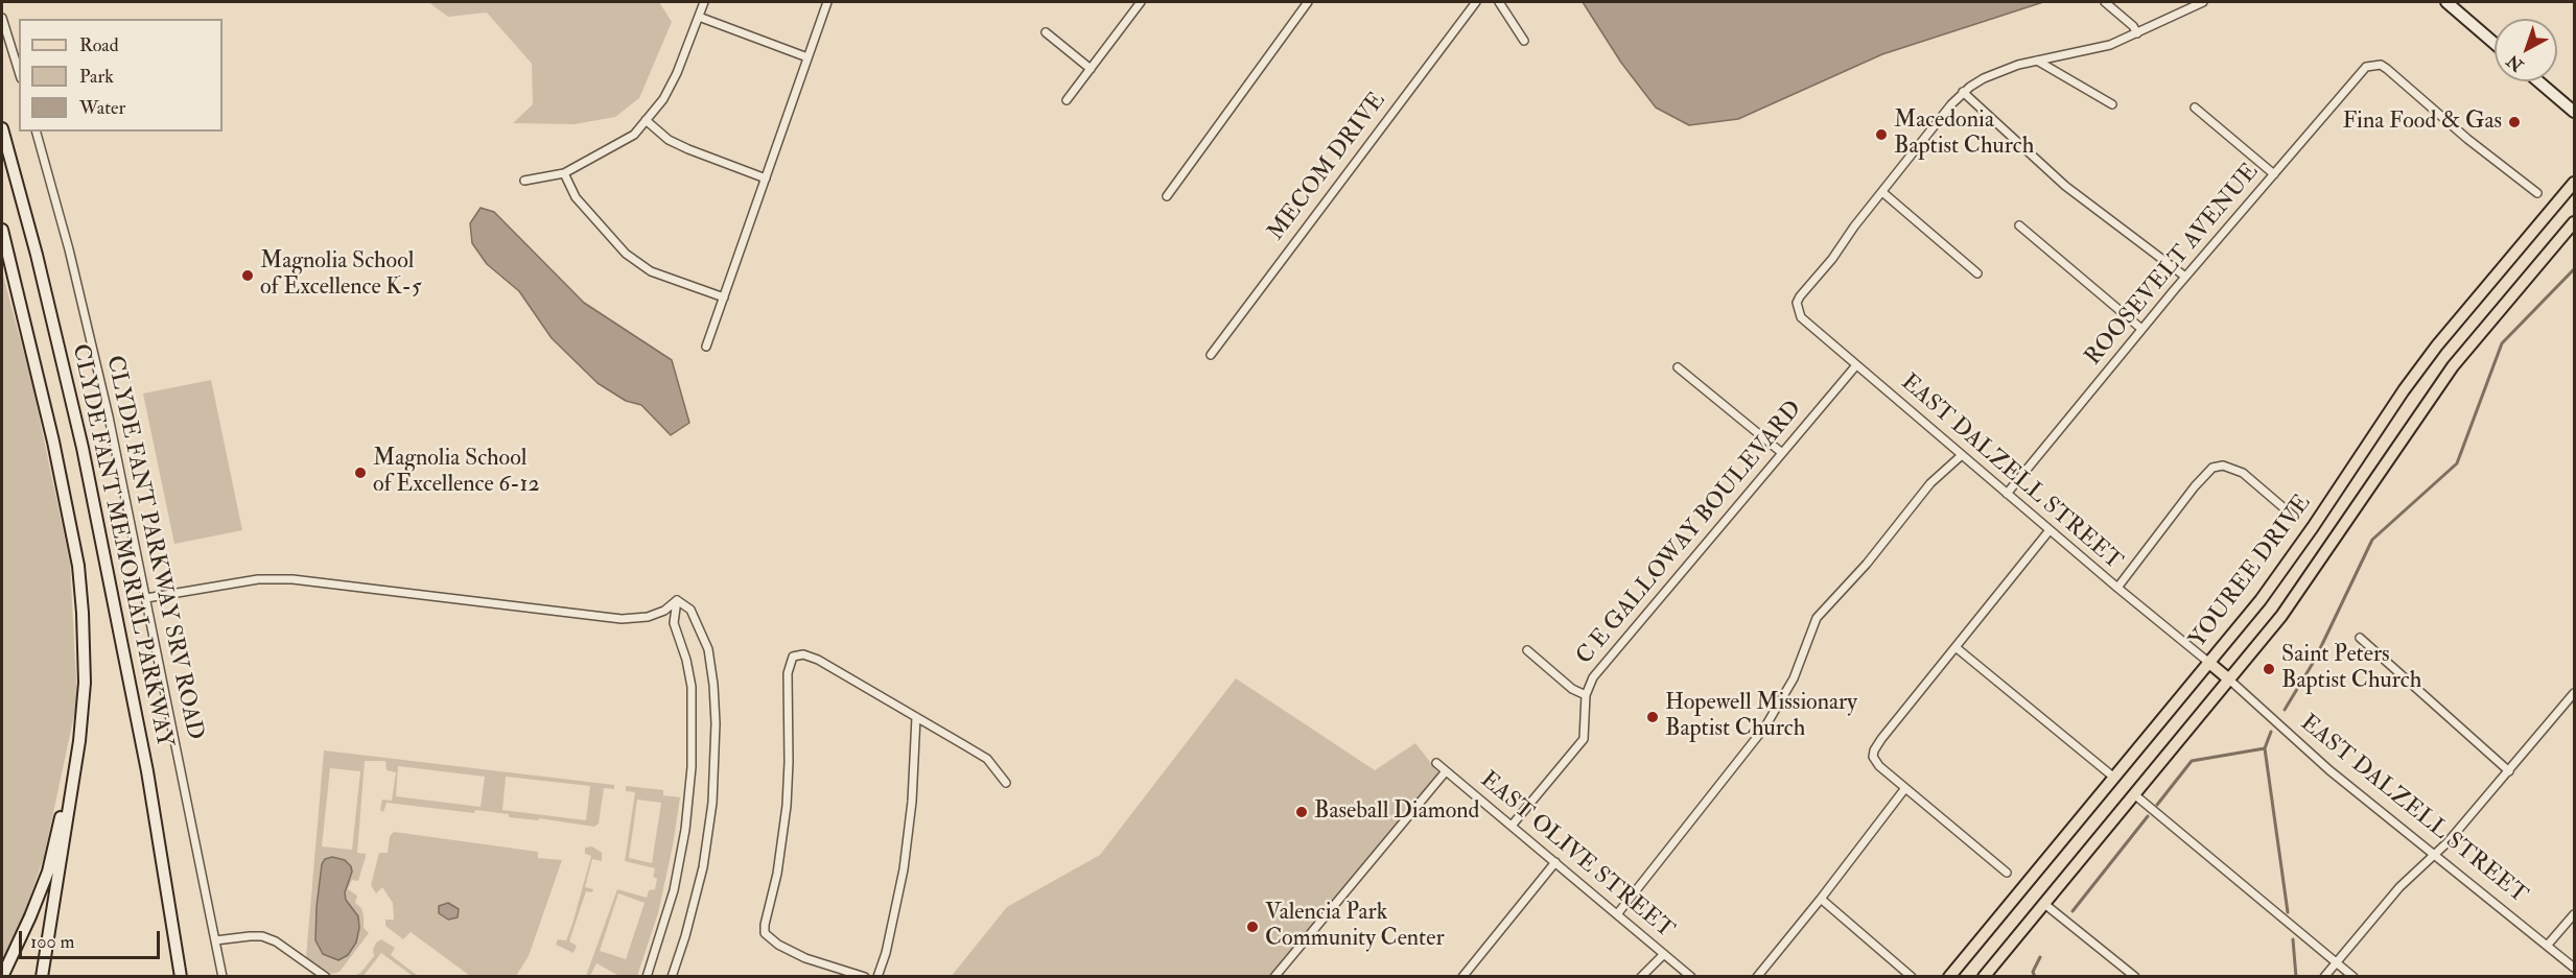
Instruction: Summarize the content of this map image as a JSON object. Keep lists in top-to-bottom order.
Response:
{
  "streets": {
    "main road": ["CLYDE FANT MEMORIAL PARKWAY", "YOUREE DRIVE"],
    "street": [
      "MECOM DRIVE",
      "ROOSEVELT AVENUE",
      "EAST DALZELL STREET",
      "C E GALLOWAY BOULEVARD",
      "CLYDE FANT PARKWAY SRV ROAD",
      "EAST OLIVE STREET"
    ]
  },
  "crossings": [
    ["ROOSEVELT AVENUE", "EAST DALZELL STREET"],
    ["EAST DALZELL STREET", "C E GALLOWAY BOULEVARD"],
    ["EAST DALZELL STREET", "YOUREE DRIVE"],
    ["C E GALLOWAY BOULEVARD", "EAST OLIVE STREET"]
  ],
  "places": [
    "Fina Food & Gas",
    "Macedonia Baptist Church",
    "Magnolia School of Excellence K-5",
    "Magnolia School of Excellence 6-12",
    "Saint Peters Baptist Church",
    "Hopewell Missionary Baptist Church",
    "Baseball Diamond",
    "Valencia Park Community Center"
  ],
  "legend": ["Road", "Park", "Water"],
  "scale_bar": "100 m",
  "north": "bottom left"
}
